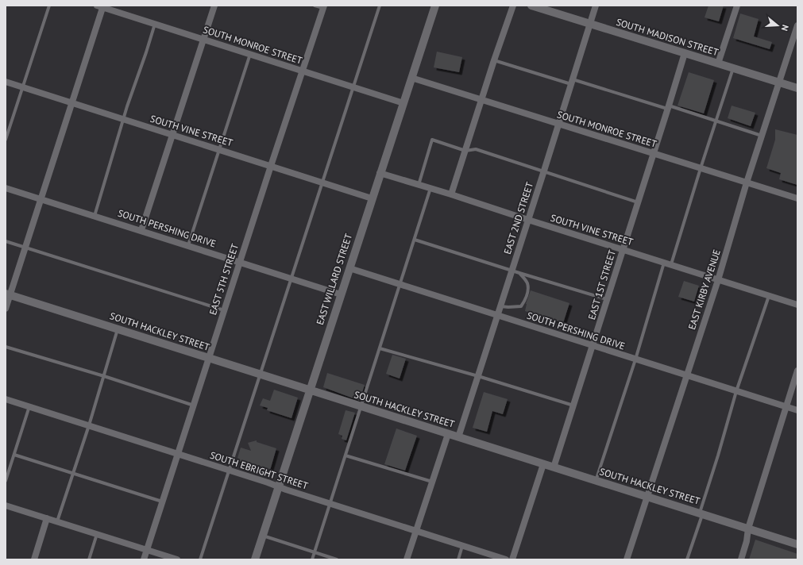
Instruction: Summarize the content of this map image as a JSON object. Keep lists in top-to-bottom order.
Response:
{
  "streets": {
    "street": [
      "SOUTH MADISON STREET",
      "SOUTH MONROE STREET",
      "SOUTH VINE STREET",
      "EAST 2ND STREET",
      "SOUTH PERSHING DRIVE",
      "EAST 5TH STREET",
      "EAST WILLARD STREET",
      "EAST 1ST STREET",
      "EAST KIRBY AVENUE",
      "SOUTH HACKLEY STREET",
      "SOUTH EBRIGHT STREET"
    ]
  },
  "crossings": [
    ["SOUTH MADISON STREET", "EAST 2ND STREET"],
    ["SOUTH MADISON STREET", "EAST 1ST STREET"],
    ["SOUTH MADISON STREET", "EAST KIRBY AVENUE"],
    ["SOUTH MONROE STREET", "EAST 2ND STREET"],
    ["SOUTH MONROE STREET", "EAST 5TH STREET"],
    ["SOUTH MONROE STREET", "EAST WILLARD STREET"],
    ["SOUTH MONROE STREET", "EAST 1ST STREET"],
    ["SOUTH MONROE STREET", "EAST KIRBY AVENUE"],
    ["SOUTH VINE STREET", "EAST 2ND STREET"],
    ["SOUTH VINE STREET", "EAST 5TH STREET"],
    ["SOUTH VINE STREET", "EAST WILLARD STREET"],
    ["SOUTH VINE STREET", "EAST 1ST STREET"],
    ["SOUTH VINE STREET", "EAST KIRBY AVENUE"],
    ["EAST 2ND STREET", "SOUTH PERSHING DRIVE"],
    ["EAST 2ND STREET", "SOUTH HACKLEY STREET"],
    ["SOUTH PERSHING DRIVE", "EAST 5TH STREET"],
    ["SOUTH PERSHING DRIVE", "EAST WILLARD STREET"],
    ["SOUTH PERSHING DRIVE", "EAST 1ST STREET"],
    ["SOUTH PERSHING DRIVE", "EAST KIRBY AVENUE"],
    ["EAST 5TH STREET", "SOUTH HACKLEY STREET"],
    ["EAST 5TH STREET", "SOUTH EBRIGHT STREET"],
    ["EAST WILLARD STREET", "SOUTH HACKLEY STREET"],
    ["EAST WILLARD STREET", "SOUTH EBRIGHT STREET"],
    ["EAST 1ST STREET", "SOUTH HACKLEY STREET"],
    ["EAST KIRBY AVENUE", "SOUTH HACKLEY STREET"]
  ],
  "north": "right"
}
